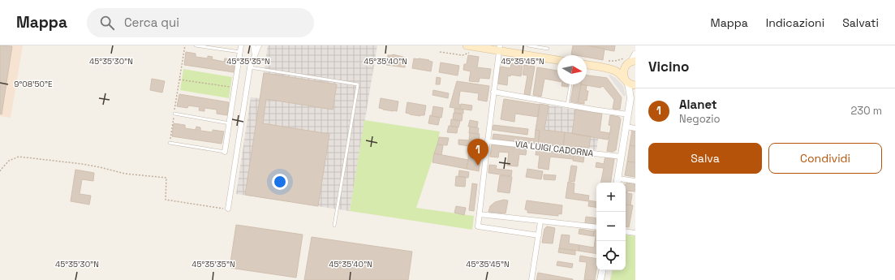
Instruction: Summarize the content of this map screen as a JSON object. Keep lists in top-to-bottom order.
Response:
{
  "streets": {
    "street": ["VIA LUIGI CADORNA"]
  },
  "north": "right",
  "page": {
    "header": "Mappa",
    "search": "Cerca qui",
    "nav": ["Mappa", "Indicazioni", "Salvati"],
    "heading": "Vicino",
    "list": [
      {
        "mark": "1",
        "name": "Alanet",
        "note": "Negozio",
        "value": "230 m"
      }
    ],
    "buttons": ["Salva", "Condividi"],
    "pins": "1",
    "map_buttons": ["+", "−"]
  },
  "coordinates": [
    "45°35'30\"N",
    "45°35'35\"N",
    "45°35'40\"N",
    "45°35'45\"N",
    "9°08'50\"E"
  ]
}
